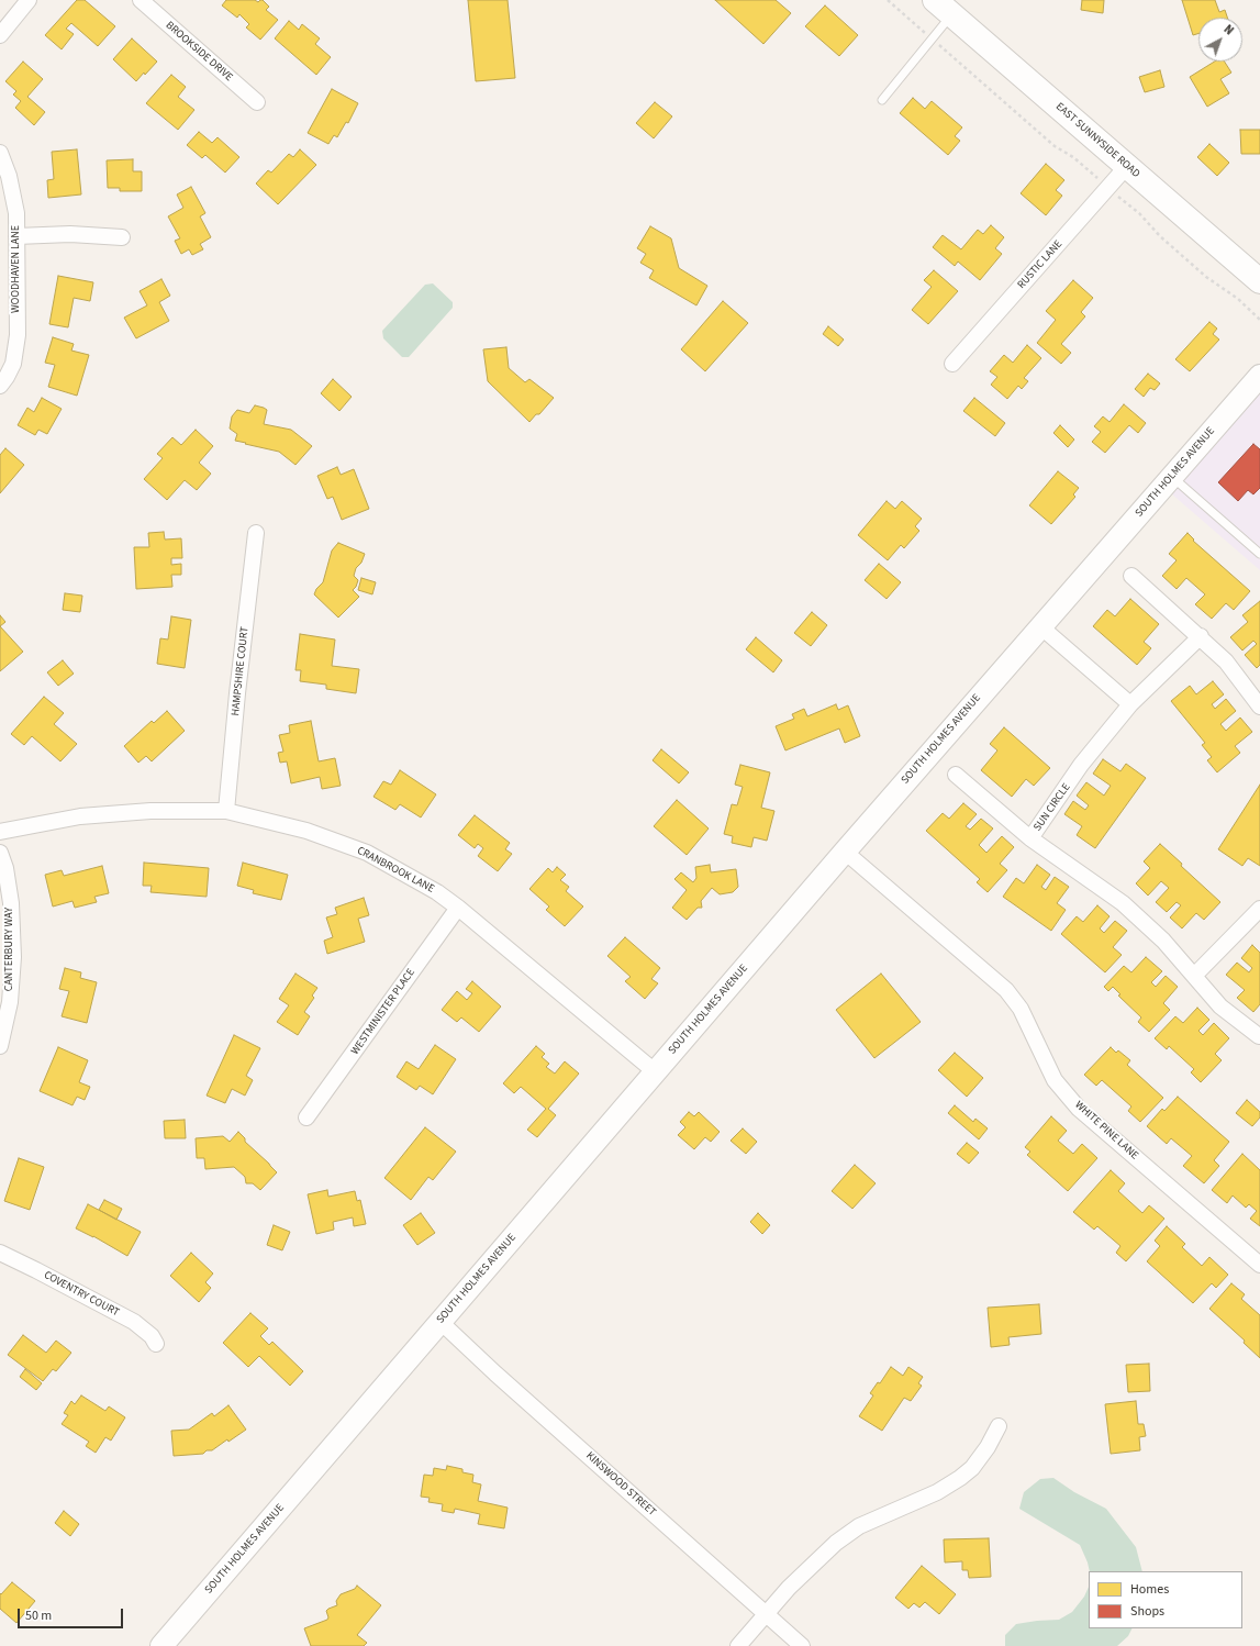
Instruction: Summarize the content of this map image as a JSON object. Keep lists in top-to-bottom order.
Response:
{
  "streets": {
    "main road": ["EAST SUNNYSIDE ROAD"],
    "street": [
      "BROOKSIDE DRIVE",
      "RUSTIC LANE",
      "WOODHAVEN LANE",
      "SOUTH HOLMES AVENUE",
      "HAMPSHIRE COURT",
      "SUN CIRCLE",
      "CRANBROOK LANE",
      "CANTERBURY WAY",
      "WESTMINISTER PLACE",
      "WHITE PINE LANE",
      "COVENTRY COURT",
      "KINSWOOD STREET"
    ]
  },
  "crossings": [
    ["EAST SUNNYSIDE ROAD", "RUSTIC LANE"],
    ["SOUTH HOLMES AVENUE", "CRANBROOK LANE"],
    ["SOUTH HOLMES AVENUE", "WHITE PINE LANE"],
    ["SOUTH HOLMES AVENUE", "KINSWOOD STREET"],
    ["HAMPSHIRE COURT", "CRANBROOK LANE"],
    ["CRANBROOK LANE", "WESTMINISTER PLACE"]
  ],
  "legend": ["Homes", "Shops"],
  "scale_bar": "50 m",
  "north": "top right"
}
